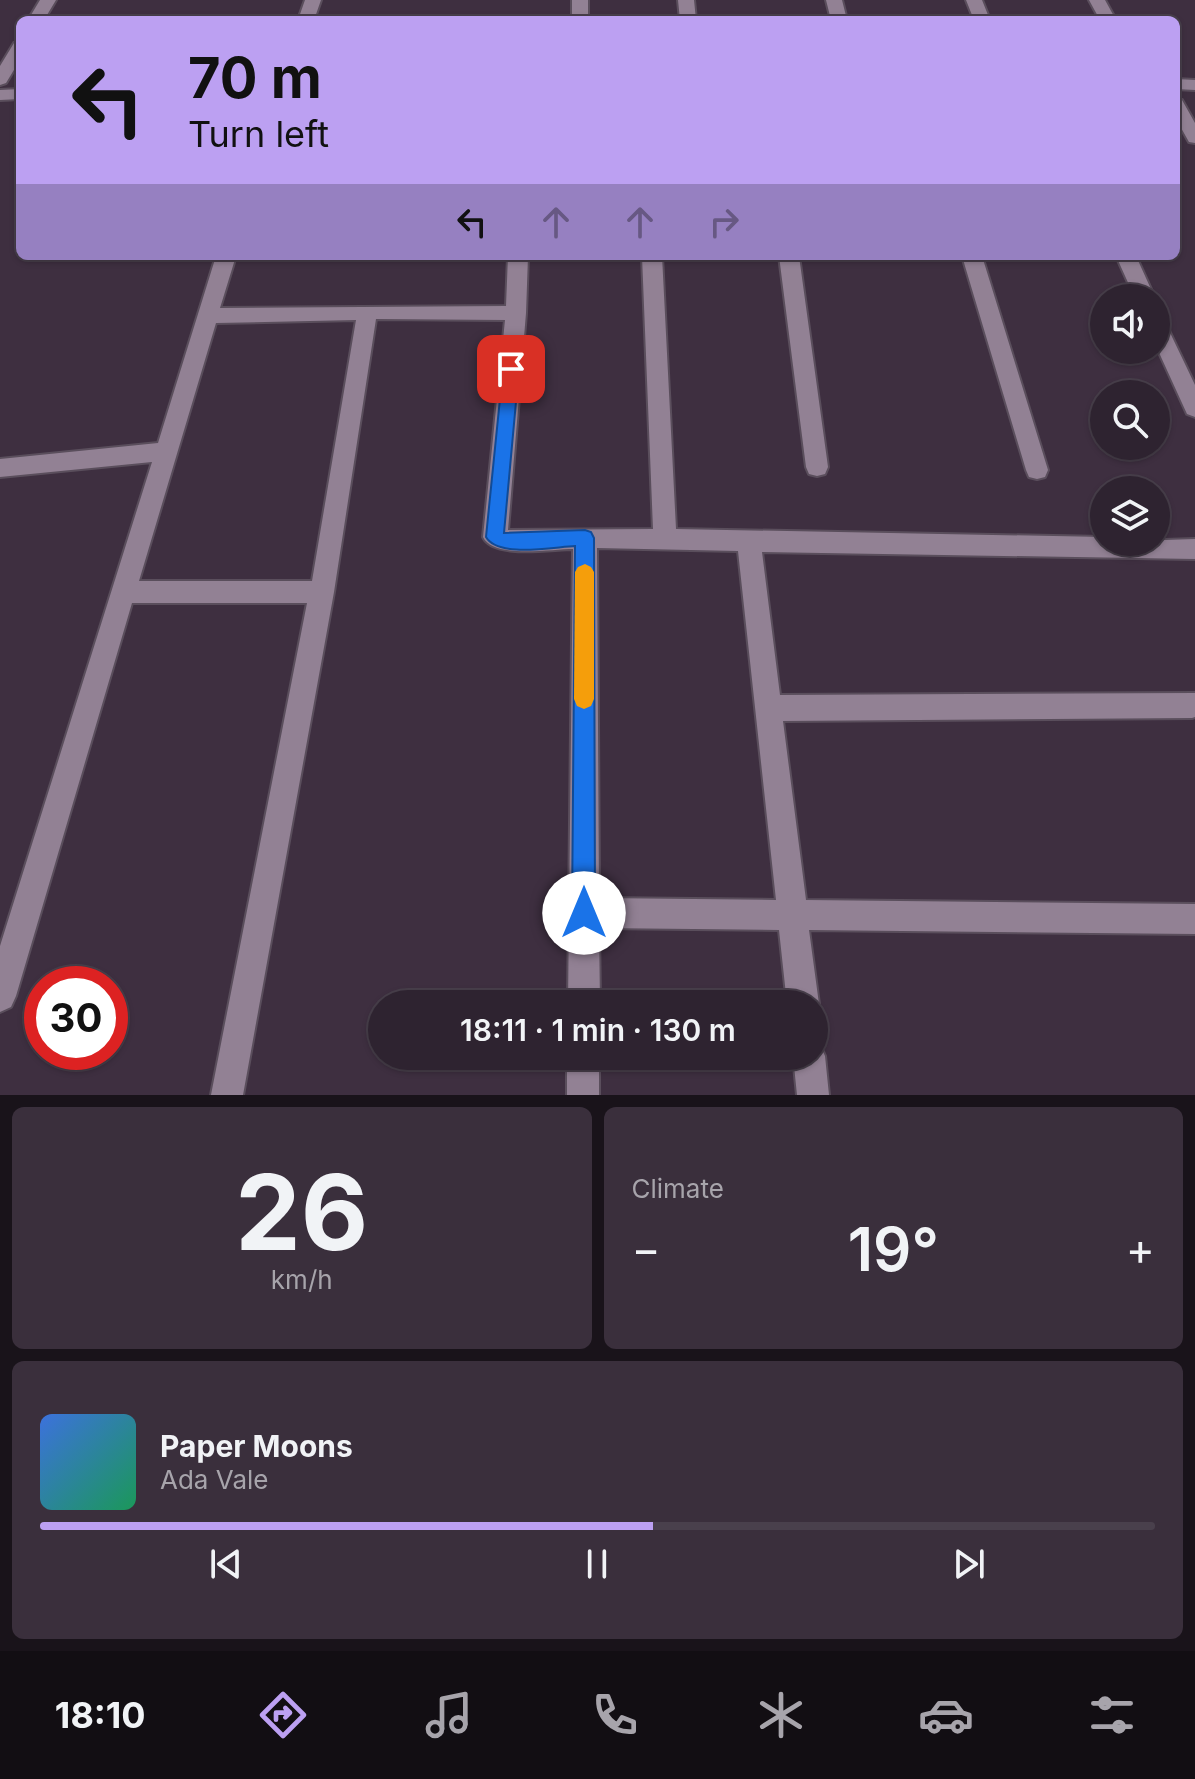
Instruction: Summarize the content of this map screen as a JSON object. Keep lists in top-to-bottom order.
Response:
{
  "page": {
    "turn": ["70 m", "Turn left"],
    "limit": "30",
    "trip": "18:11 · 1 min · 130 m",
    "tile": [
      ["26", "km/h"],
      "Climate"
    ],
    "heat": ["−", "19°", "+"],
    "song": ["Paper Moons", "Ada Vale"],
    "tabs": "18:10"
  }
}
